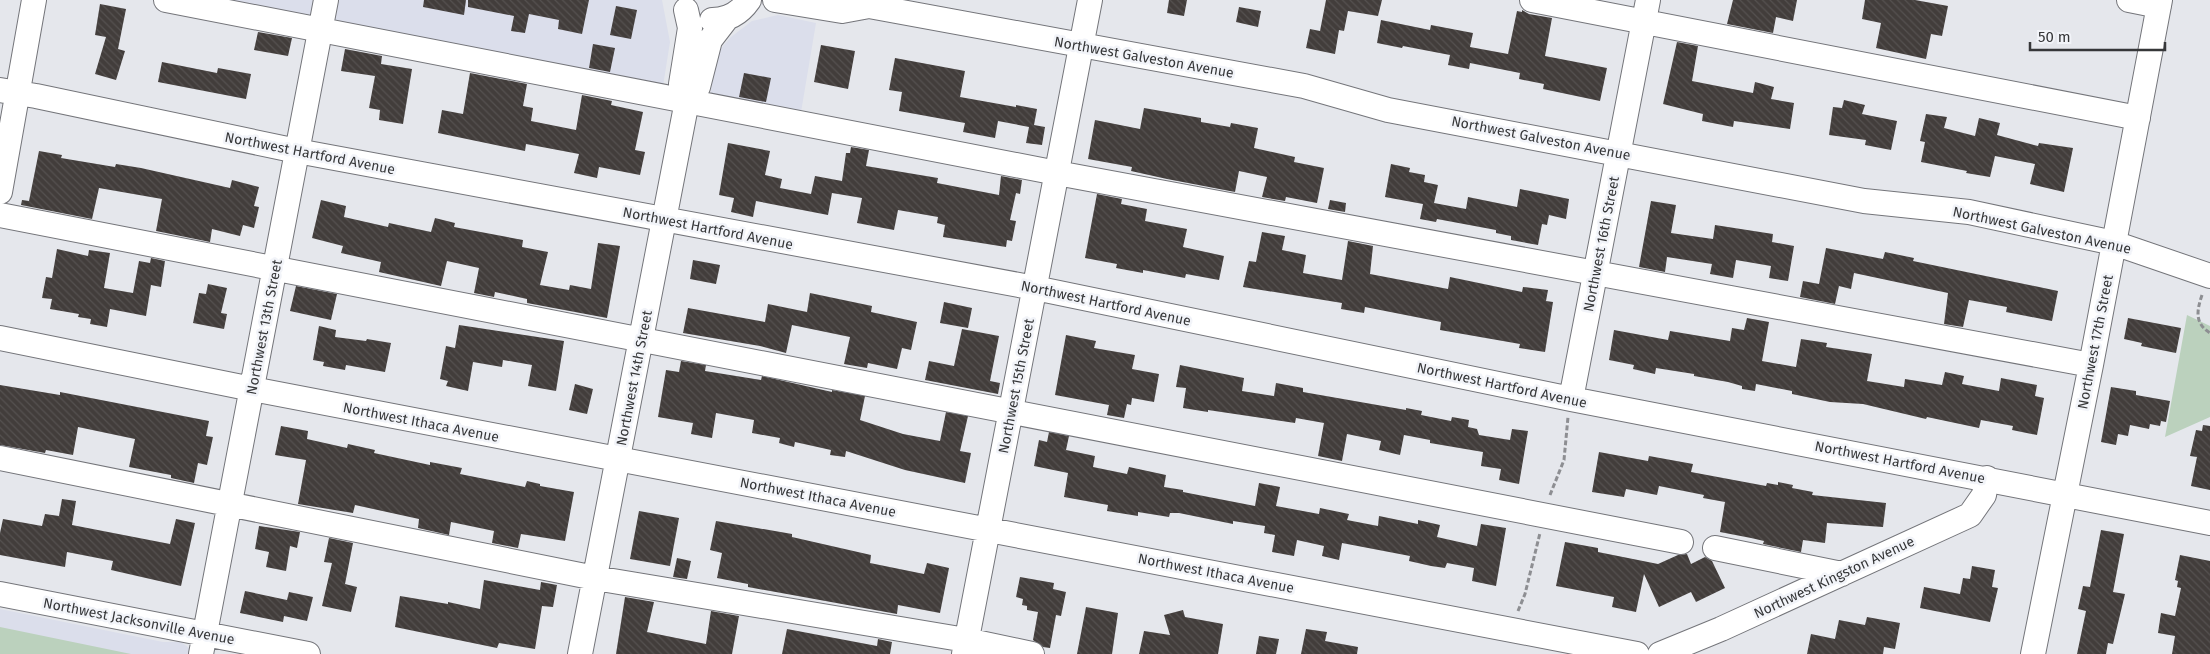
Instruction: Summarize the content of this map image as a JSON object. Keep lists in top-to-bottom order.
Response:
{
  "streets": {
    "street": [
      "Northwest Galveston Avenue",
      "Northwest Hartford Avenue",
      "Northwest 16th Street",
      "Northwest 13th Street",
      "Northwest 17th Street",
      "Northwest 14th Street",
      "Northwest 15th Street",
      "Northwest Ithaca Avenue",
      "Northwest Kingston Avenue",
      "Northwest Jacksonville Avenue"
    ]
  },
  "crossings": [
    ["Northwest Galveston Avenue", "Northwest 16th Street"],
    ["Northwest Galveston Avenue", "Northwest 17th Street"],
    ["Northwest Galveston Avenue", "Northwest 15th Street"],
    ["Northwest Hartford Avenue", "Northwest 16th Street"],
    ["Northwest Hartford Avenue", "Northwest 13th Street"],
    ["Northwest Hartford Avenue", "Northwest 17th Street"],
    ["Northwest Hartford Avenue", "Northwest 14th Street"],
    ["Northwest Hartford Avenue", "Northwest 15th Street"],
    ["Northwest Hartford Avenue", "Northwest Kingston Avenue"],
    ["Northwest 13th Street", "Northwest Ithaca Avenue"],
    ["Northwest 13th Street", "Northwest Jacksonville Avenue"],
    ["Northwest 14th Street", "Northwest Ithaca Avenue"],
    ["Northwest 15th Street", "Northwest Ithaca Avenue"]
  ],
  "scale_bar": "50 m"
}
